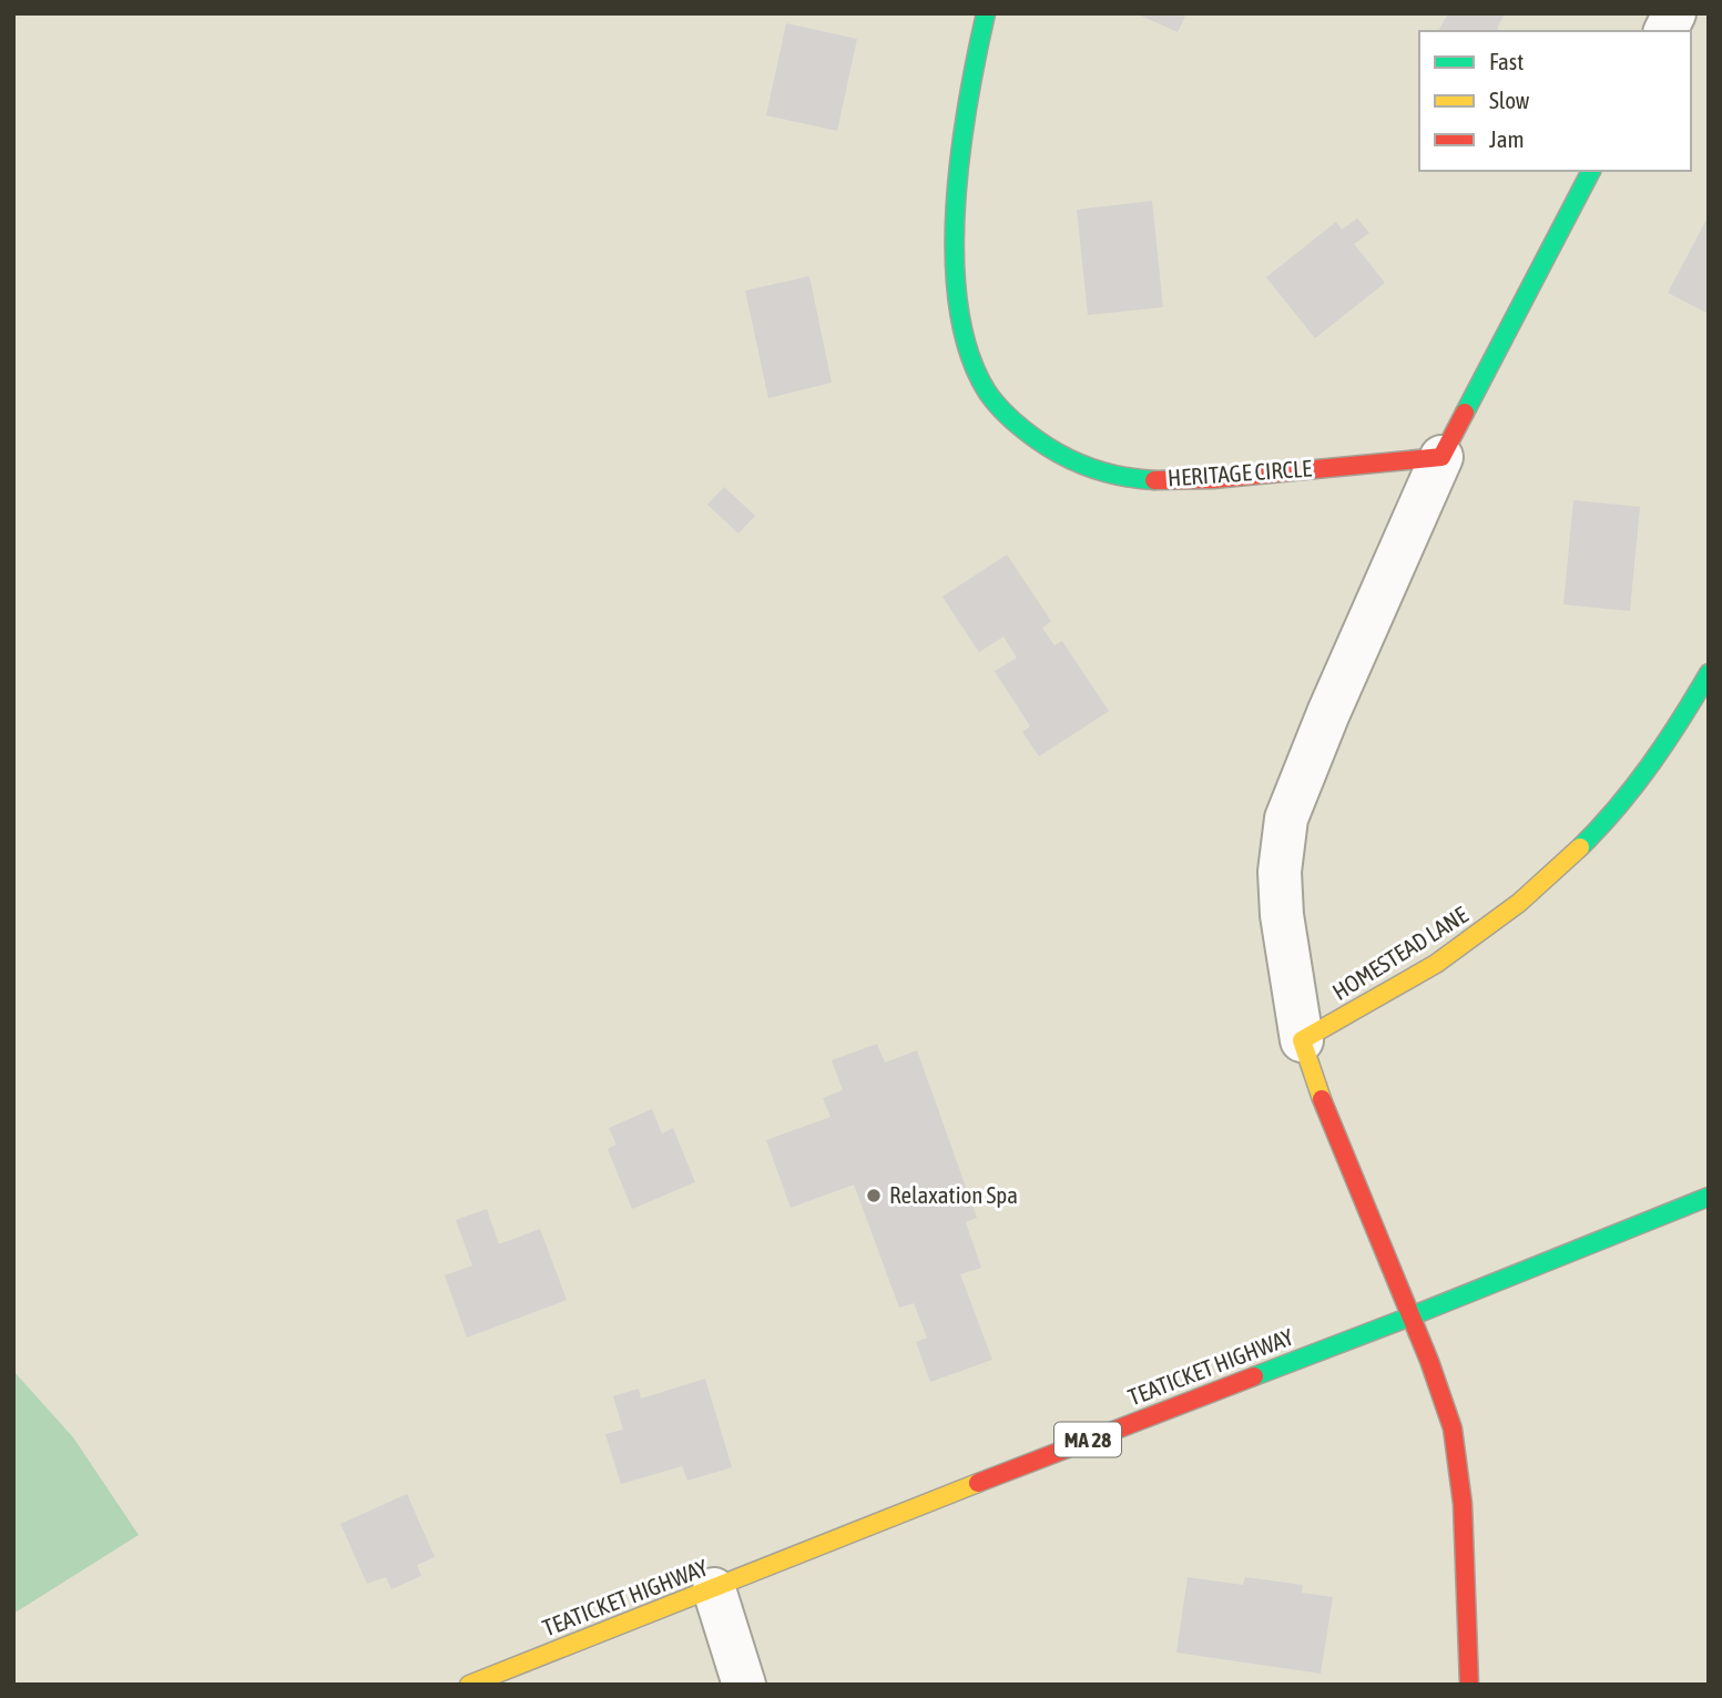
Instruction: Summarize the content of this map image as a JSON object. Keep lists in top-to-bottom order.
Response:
{
  "streets": {
    "street": [
      "HERITAGE CIRCLE",
      "HOMESTEAD LANE",
      "TEATICKET HIGHWAY",
      "MA 28"
    ]
  },
  "places": ["Relaxation Spa"],
  "legend": ["Fast", "Slow", "Jam"]
}
